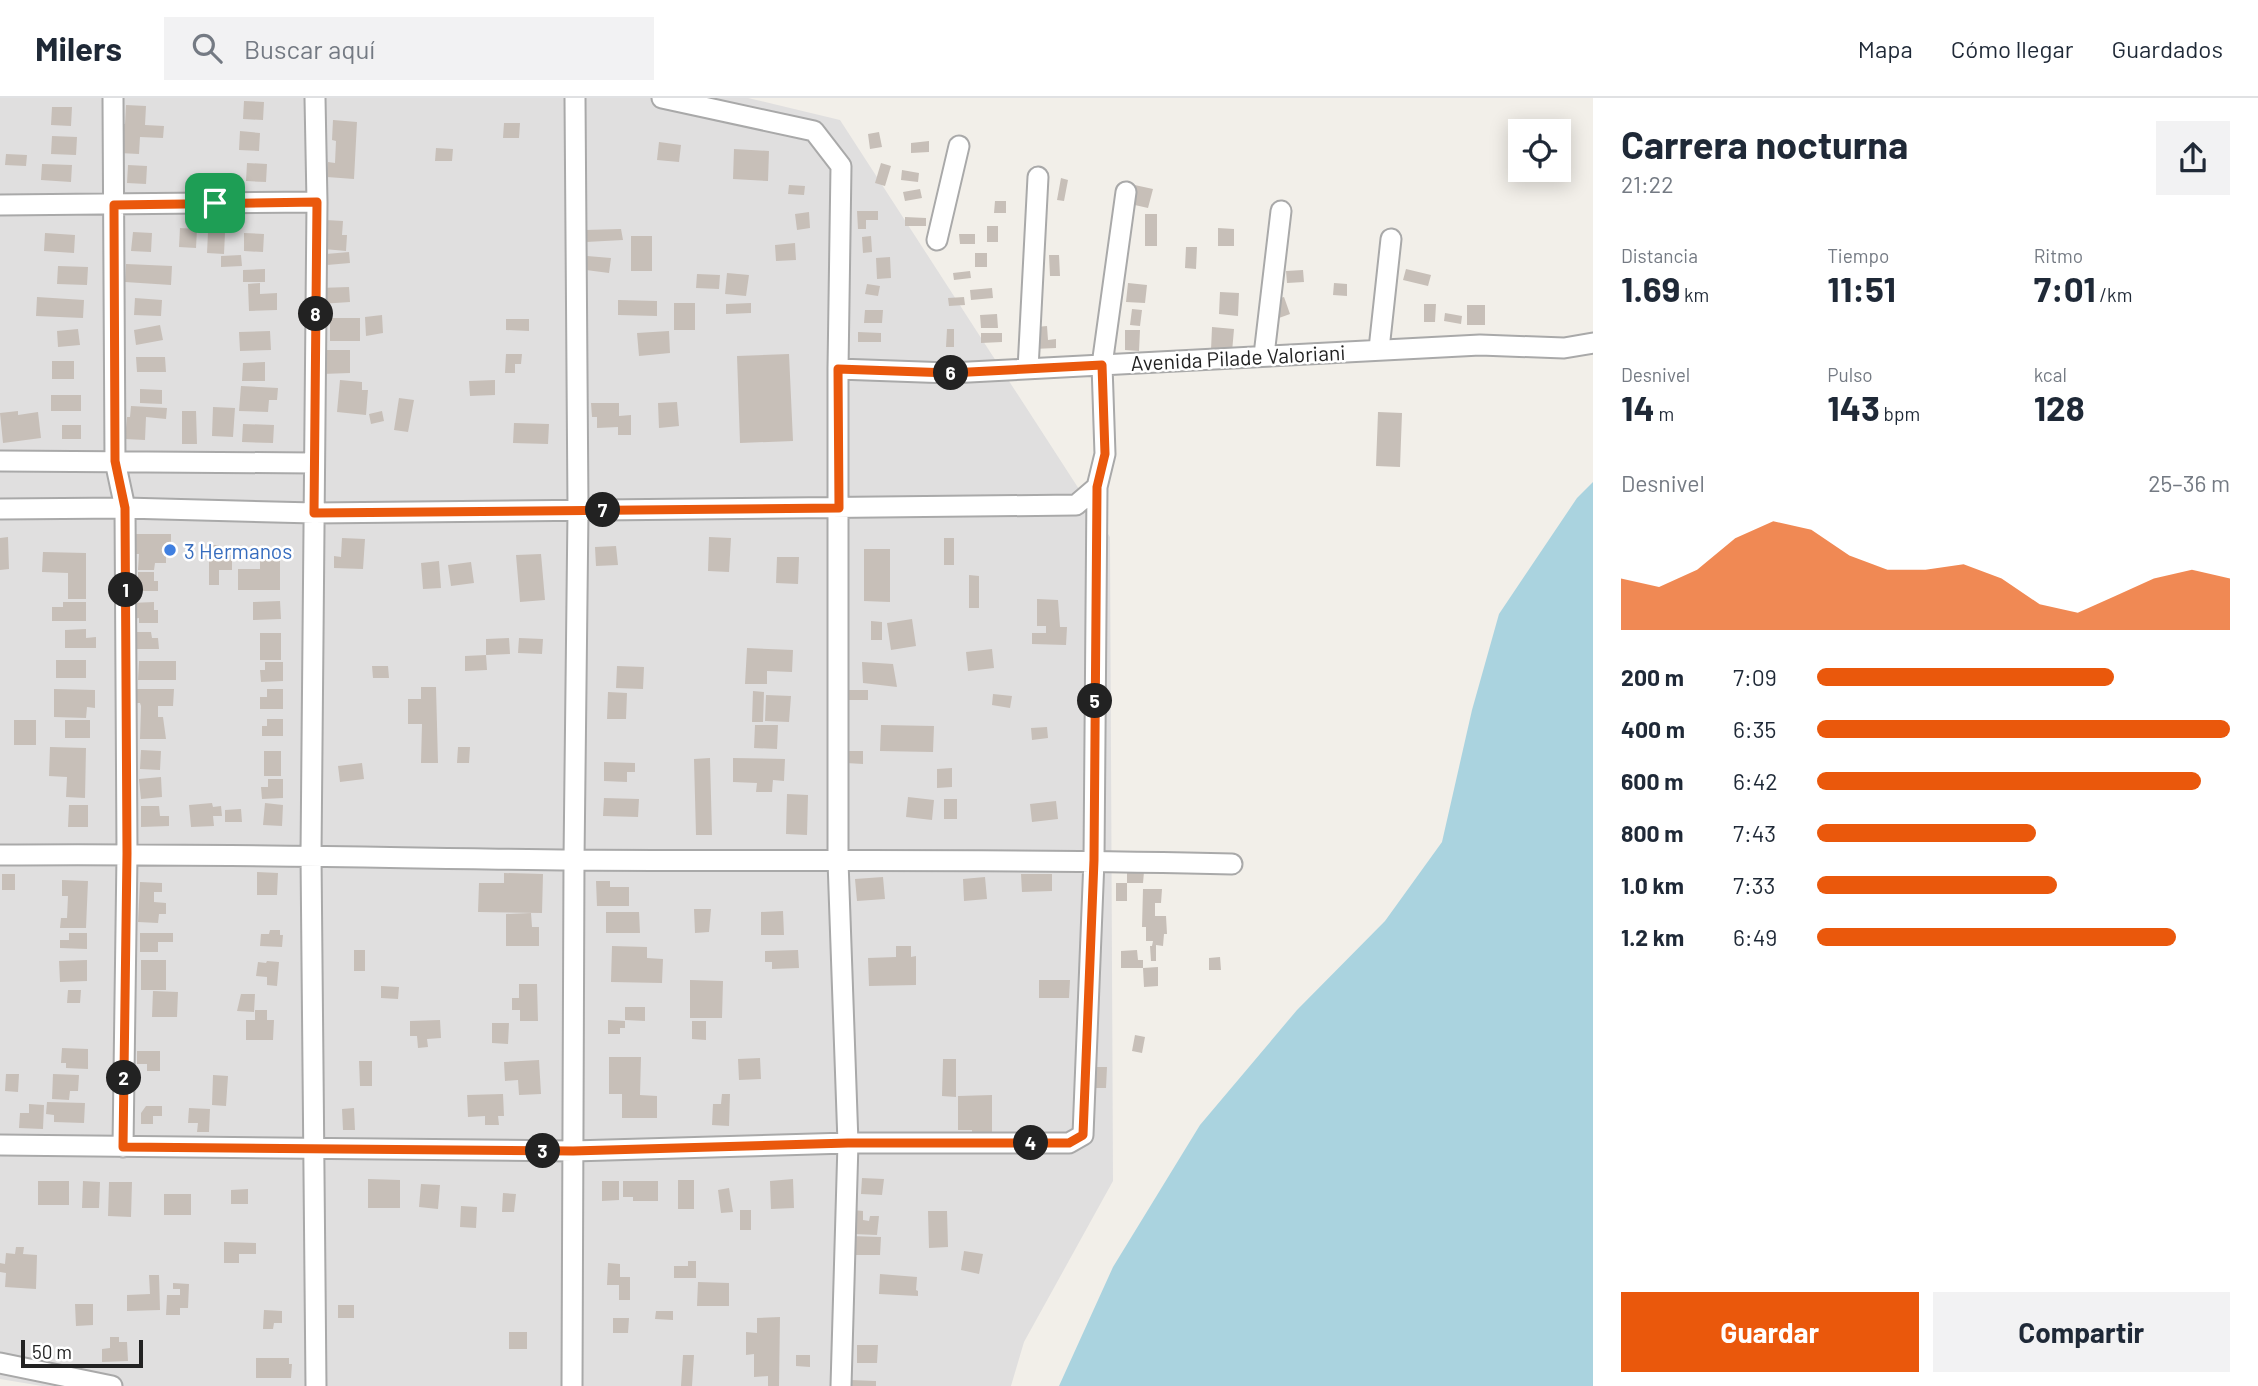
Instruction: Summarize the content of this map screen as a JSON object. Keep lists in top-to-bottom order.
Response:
{
  "streets": {
    "street": ["Avenida Pilade Valoriani"]
  },
  "places": ["3 Hermanos"],
  "scale_bar": "50 m",
  "page": {
    "header": "Milers",
    "search": "Buscar aquí",
    "nav": ["Mapa", "Cómo llegar", "Guardados"],
    "heading": ["Carrera nocturna", "21:22"],
    "stats": [
      ["Distancia", "1.69 km"],
      ["Tiempo", "11:51"],
      ["Ritmo", "7:01 /km"],
      ["Desnivel", "14 m"],
      ["Pulso", "143 bpm"],
      ["kcal", "128"]
    ],
    "pins": [
      "8",
      "6",
      "7",
      "1",
      "5",
      "2",
      "4",
      "3"
    ],
    "chart": ["Desnivel", "25–36 m"],
    "list": [
      {
        "name": "200 m",
        "note": "7:09"
      },
      {
        "name": "400 m",
        "note": "6:35"
      },
      {
        "name": "600 m",
        "note": "6:42"
      },
      {
        "name": "800 m",
        "note": "7:43"
      },
      {
        "name": "1.0 km",
        "note": "7:33"
      },
      {
        "name": "1.2 km",
        "note": "6:49"
      }
    ],
    "buttons": ["Guardar", "Compartir"],
    "scale": "50 m"
  }
}
